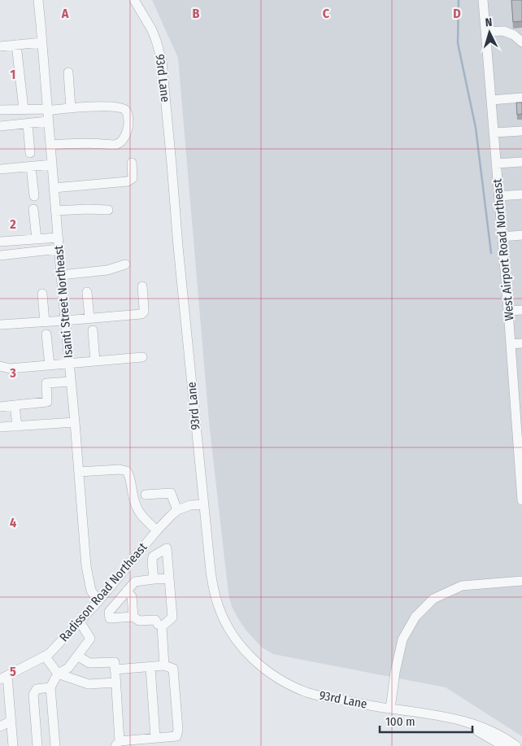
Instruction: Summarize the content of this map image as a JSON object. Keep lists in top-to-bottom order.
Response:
{
  "streets": {
    "street": [
      "93rd Lane",
      "West Airport Road Northeast",
      "Isanti Street Northeast",
      "Radisson Road Northeast"
    ]
  },
  "crossings": [
    ["93rd Lane", "Radisson Road Northeast"],
    ["Isanti Street Northeast", "Radisson Road Northeast"]
  ],
  "scale_bar": "100 m",
  "north": "top",
  "grid": {
    "columns": [
      "A",
      "B",
      "C",
      "D"
    ],
    "rows": [
      "1",
      "2",
      "3",
      "4",
      "5"
    ]
  }
}
